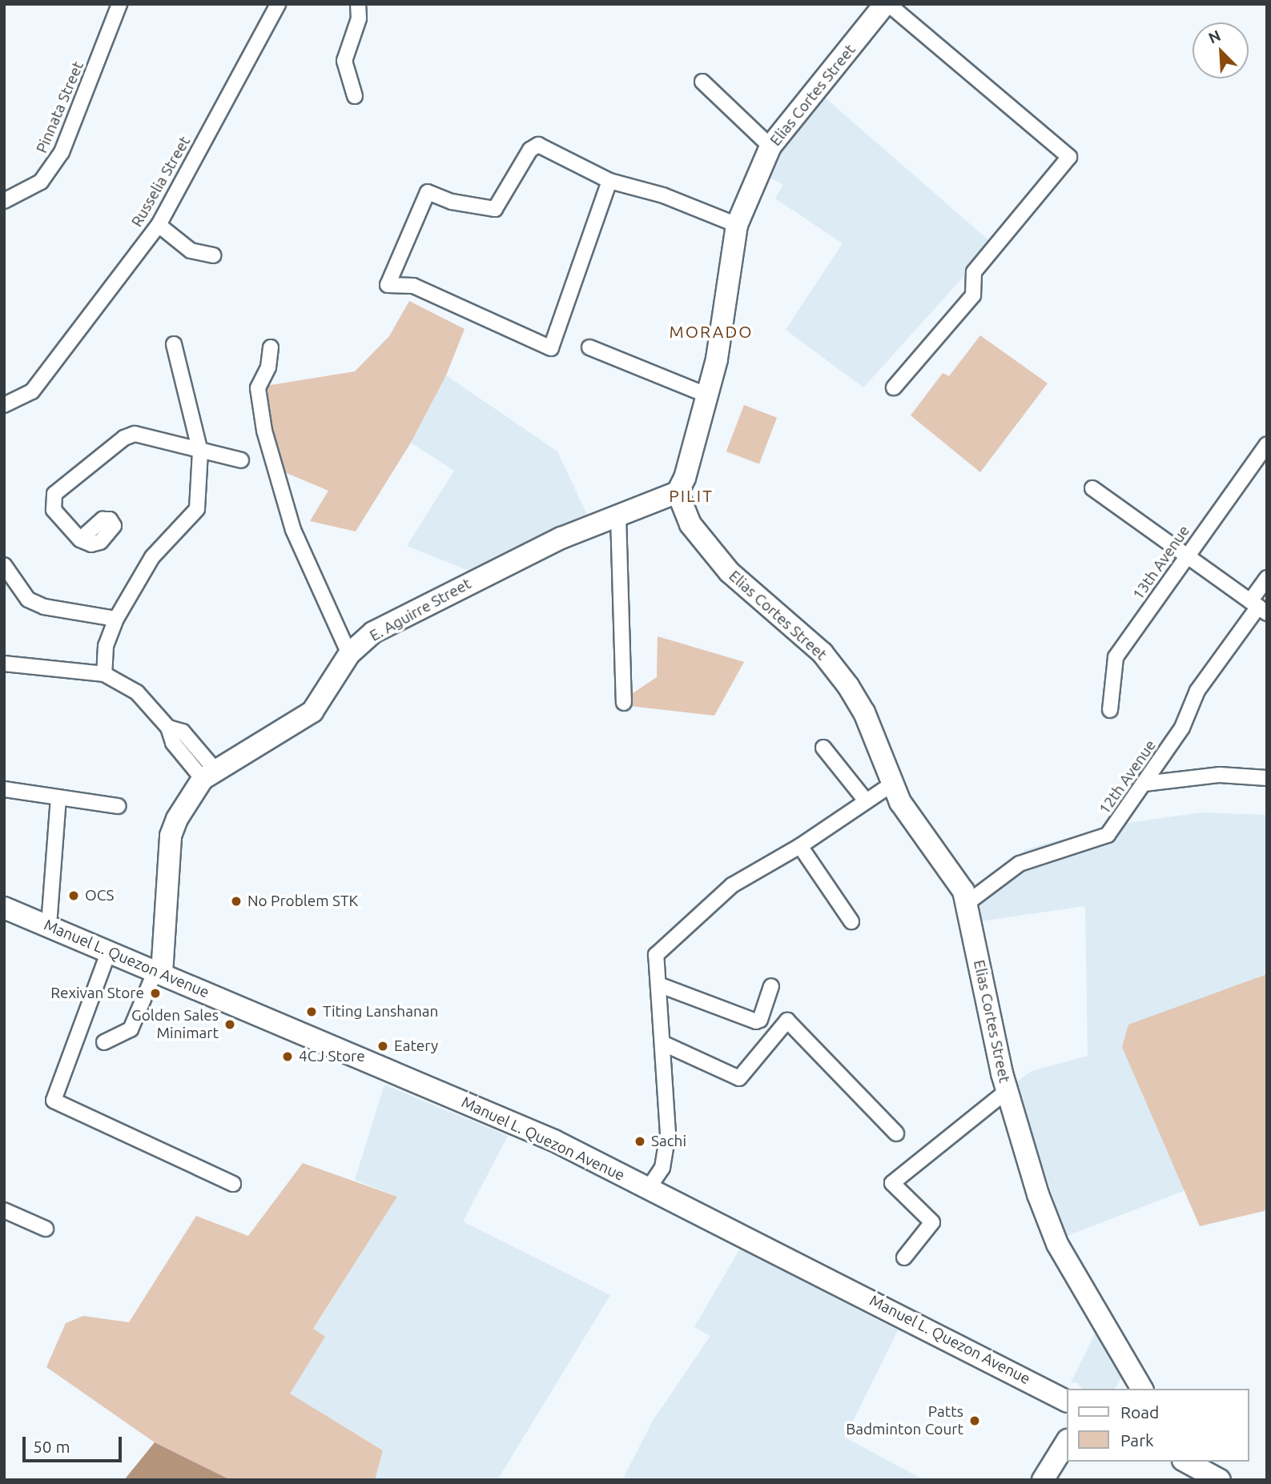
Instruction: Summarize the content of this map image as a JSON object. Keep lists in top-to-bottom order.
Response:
{
  "streets": {
    "street": [
      "Elias Cortes Street",
      "Pinnata Street",
      "Russelia Street",
      "13th Avenue",
      "E. Aguirre Street",
      "12th Avenue",
      "Manuel L. Quezon Avenue"
    ]
  },
  "crossings": [
    ["Elias Cortes Street", "E. Aguirre Street"],
    ["Elias Cortes Street", "12th Avenue"],
    ["E. Aguirre Street", "Manuel L. Quezon Avenue"]
  ],
  "districts": ["MORADO", "PILIT"],
  "places": [
    "OCS",
    "No Problem STK",
    "Rexivan Store",
    "Titing Lanshanan",
    "Golden Sales Minimart",
    "Eatery",
    "4CJ Store",
    "Sachi",
    "Patts Badminton Court"
  ],
  "legend": ["Road", "Park"],
  "scale_bar": "50 m",
  "north": "top left"
}
